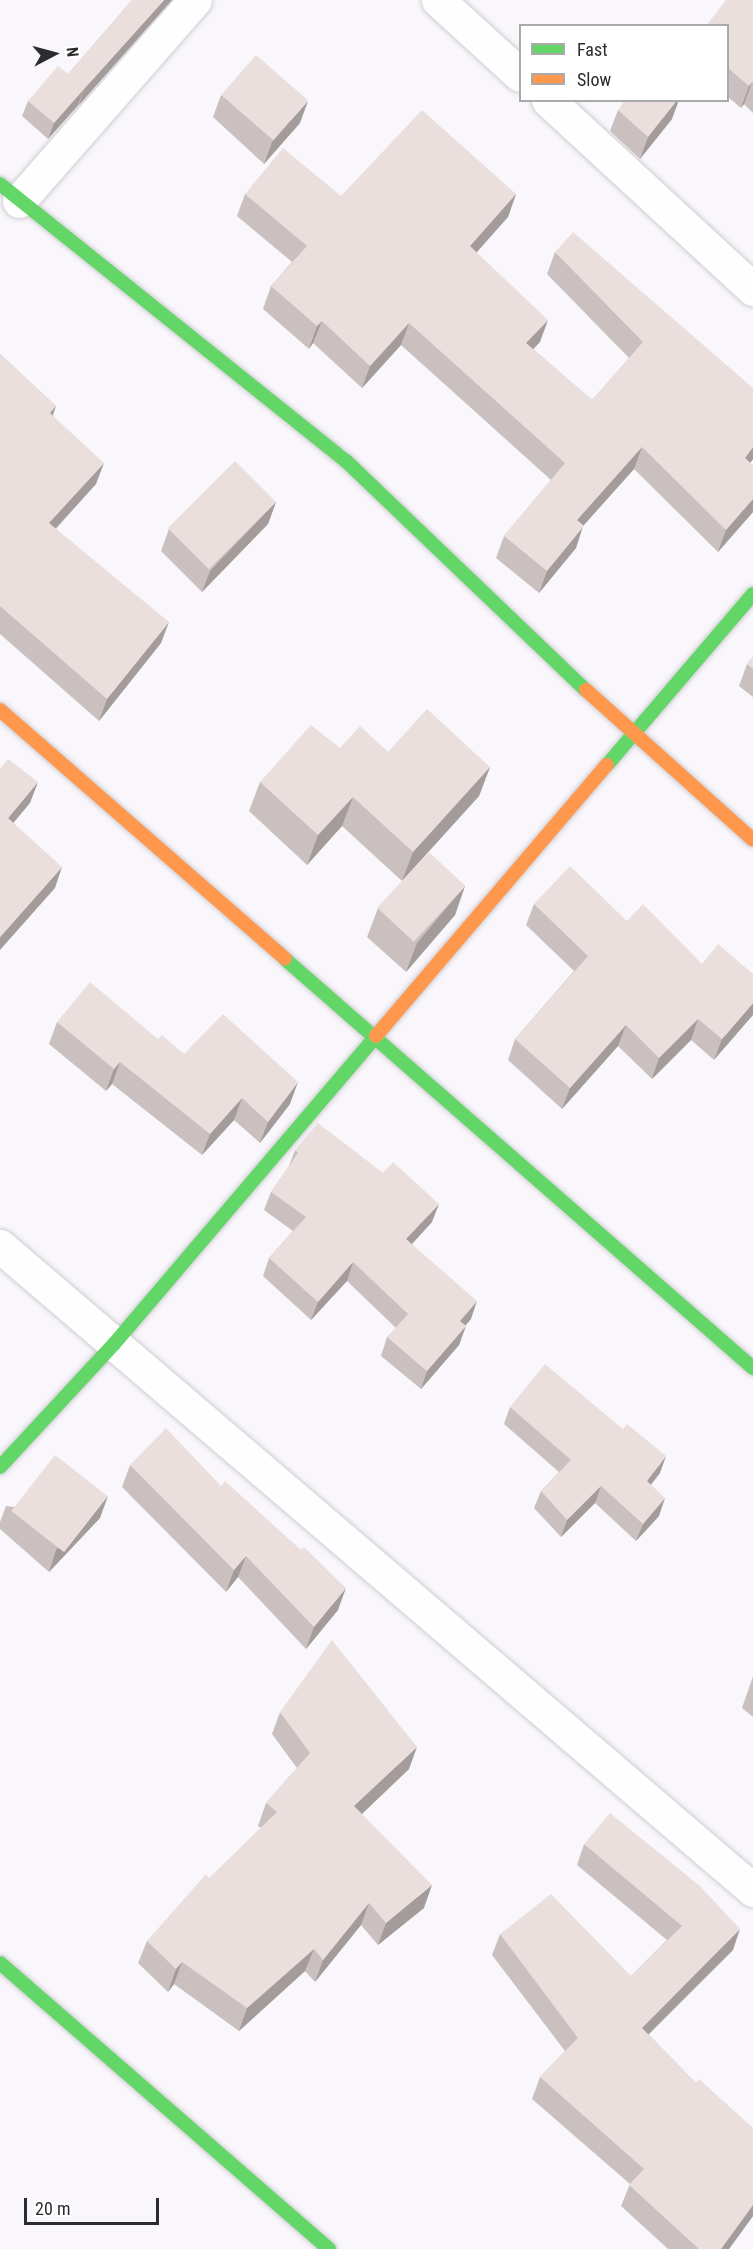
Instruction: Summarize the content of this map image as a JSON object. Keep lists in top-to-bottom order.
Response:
{
  "legend": ["Fast", "Slow"],
  "scale_bar": "20 m",
  "north": "right"
}
